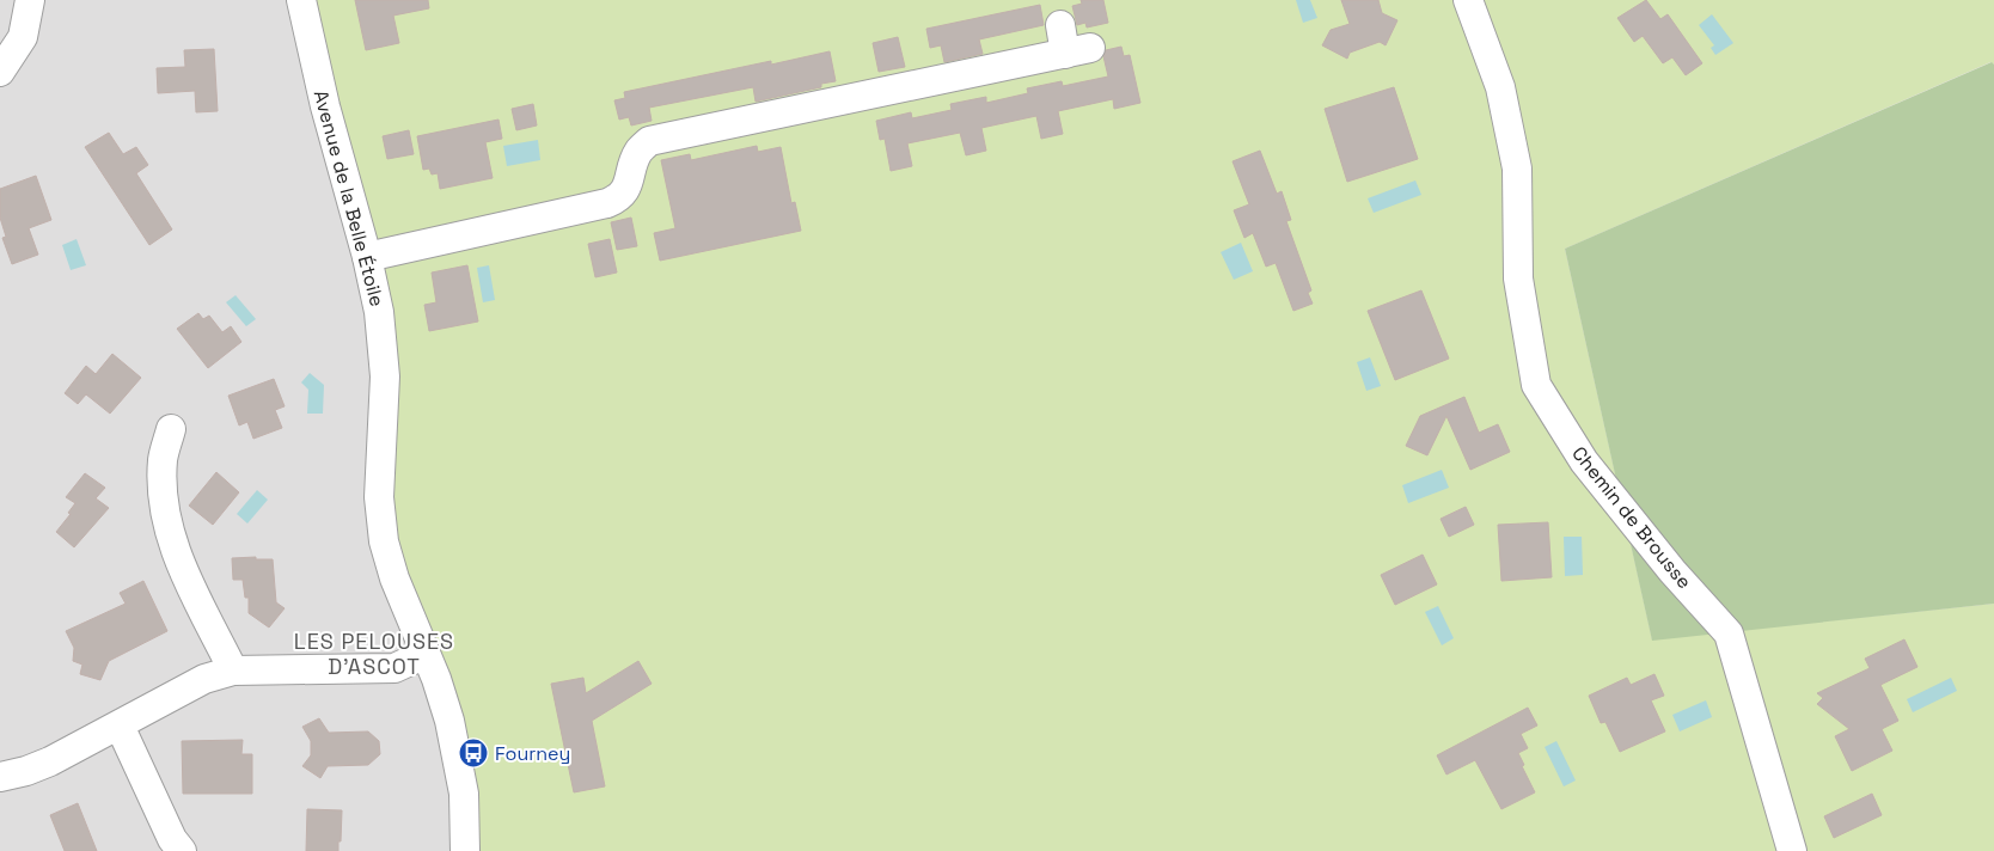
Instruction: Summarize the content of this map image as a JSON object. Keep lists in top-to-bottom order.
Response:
{
  "streets": {
    "street": ["Avenue de la Belle Étoile", "Chemin de Brousse"]
  },
  "districts": ["LES PELOUSES D'ASCOT"],
  "places": {
    "bus stop": ["Fourney"]
  }
}
